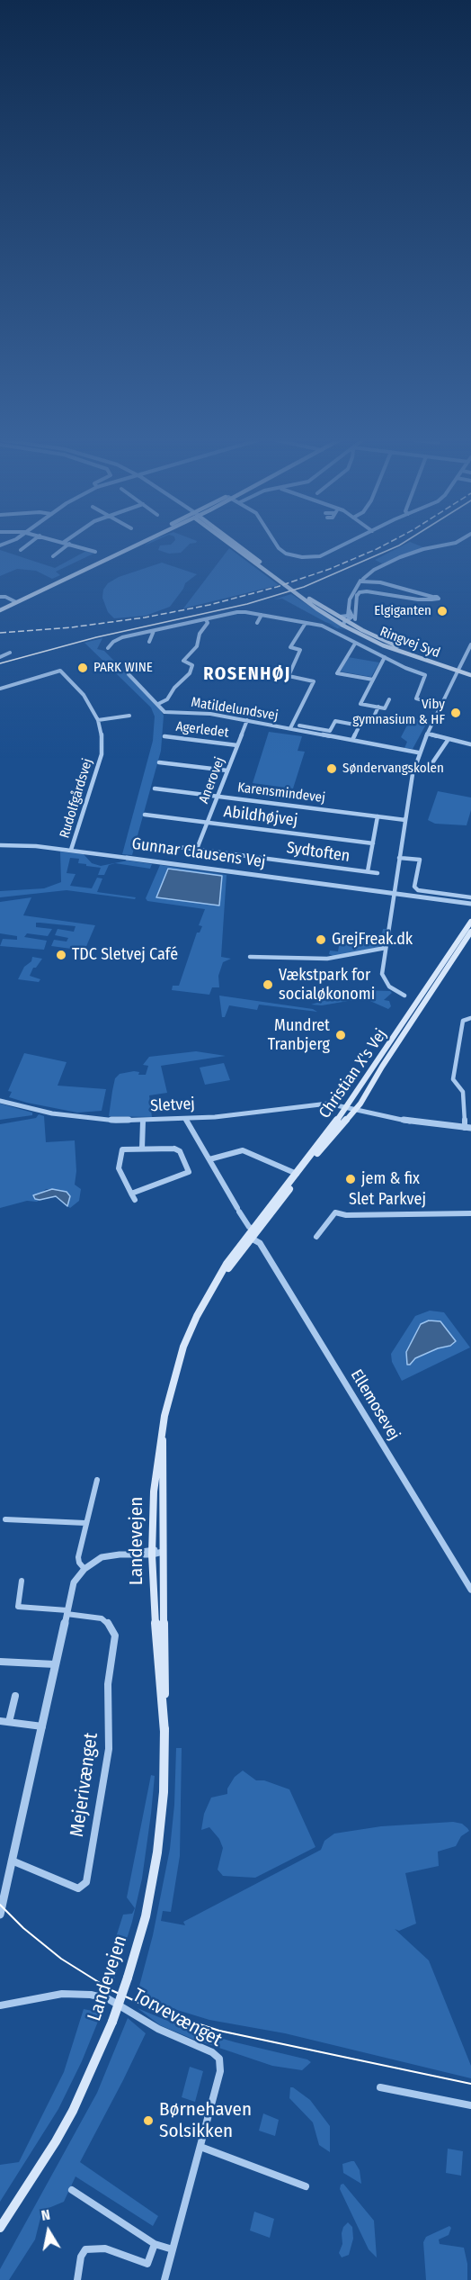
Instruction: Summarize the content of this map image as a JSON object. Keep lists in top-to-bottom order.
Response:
{
  "streets": {
    "main road": ["Ringvej Syd", "Christian X's Vej", "Landevejen"],
    "street": [
      "Matildelundsvej",
      "Agerledet",
      "Anerovej",
      "Karensmindevej",
      "Rudolfgårdsvej",
      "Abildhøjvej",
      "Sydtoften",
      "Gunnar Clausens Vej",
      "Sletvej",
      "Slet Parkvej",
      "Ellemosevej",
      "Mejerivænget",
      "Torvevænget"
    ]
  },
  "crossings": [
    ["Matildelundsvej", "Anerovej"],
    ["Agerledet", "Anerovej"],
    ["Anerovej", "Karensmindevej"],
    ["Anerovej", "Abildhøjvej"],
    ["Anerovej", "Sydtoften"],
    ["Karensmindevej", "Sydtoften"],
    ["Rudolfgårdsvej", "Gunnar Clausens Vej"],
    ["Abildhøjvej", "Sydtoften"],
    ["Christian X's Vej", "Sletvej"],
    ["Christian X's Vej", "Ellemosevej"],
    ["Christian X's Vej", "Landevejen"],
    ["Ellemosevej", "Landevejen"]
  ],
  "districts": ["ROSENHØJ"],
  "places": [
    "Elgiganten",
    "PARK WINE",
    "Viby gymnasium & HF",
    "Søndervangskolen",
    "GrejFreak.dk",
    "TDC Sletvej Café",
    "Vækstpark for socialøkonomi",
    "Mundret Tranbjerg",
    "jem & fix",
    "Børnehaven Solsikken"
  ],
  "north": "top"
}
